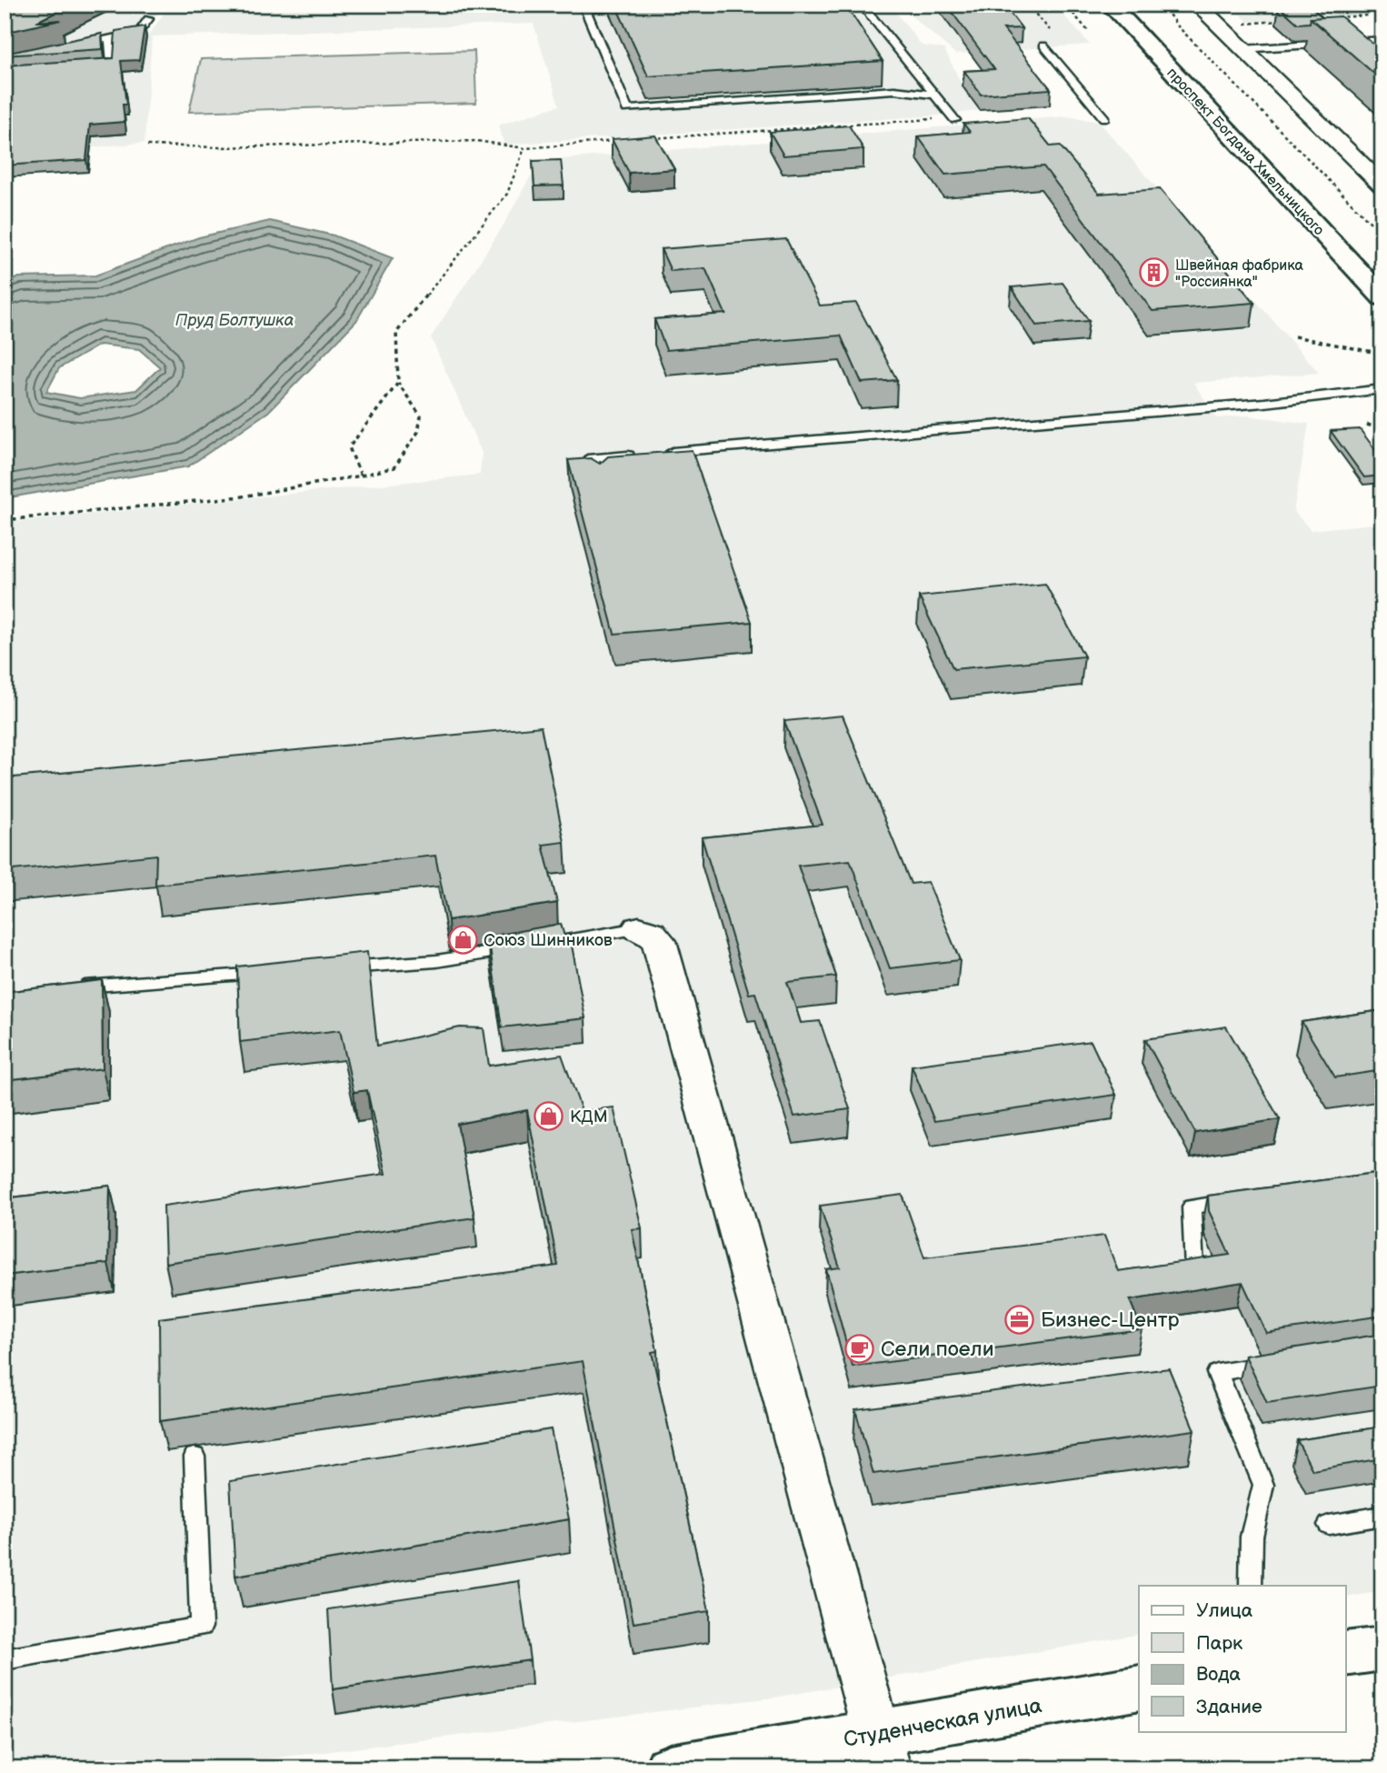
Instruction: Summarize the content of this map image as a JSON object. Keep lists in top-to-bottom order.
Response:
{
  "streets": {
    "main road": ["проспект Богдана Хмельницкого", "Студенческая улица"]
  },
  "water": ["Пруд Болтушка"],
  "places": {
    "building": ["Швейная фабрика \"Россиянка\""],
    "shop": ["Союз Шинников", "КДМ"],
    "office": ["Бизнес-Центр"],
    "cafe": ["Сели поели"]
  },
  "legend": [
    "Улица",
    "Парк",
    "Вода",
    "Здание"
  ]
}
